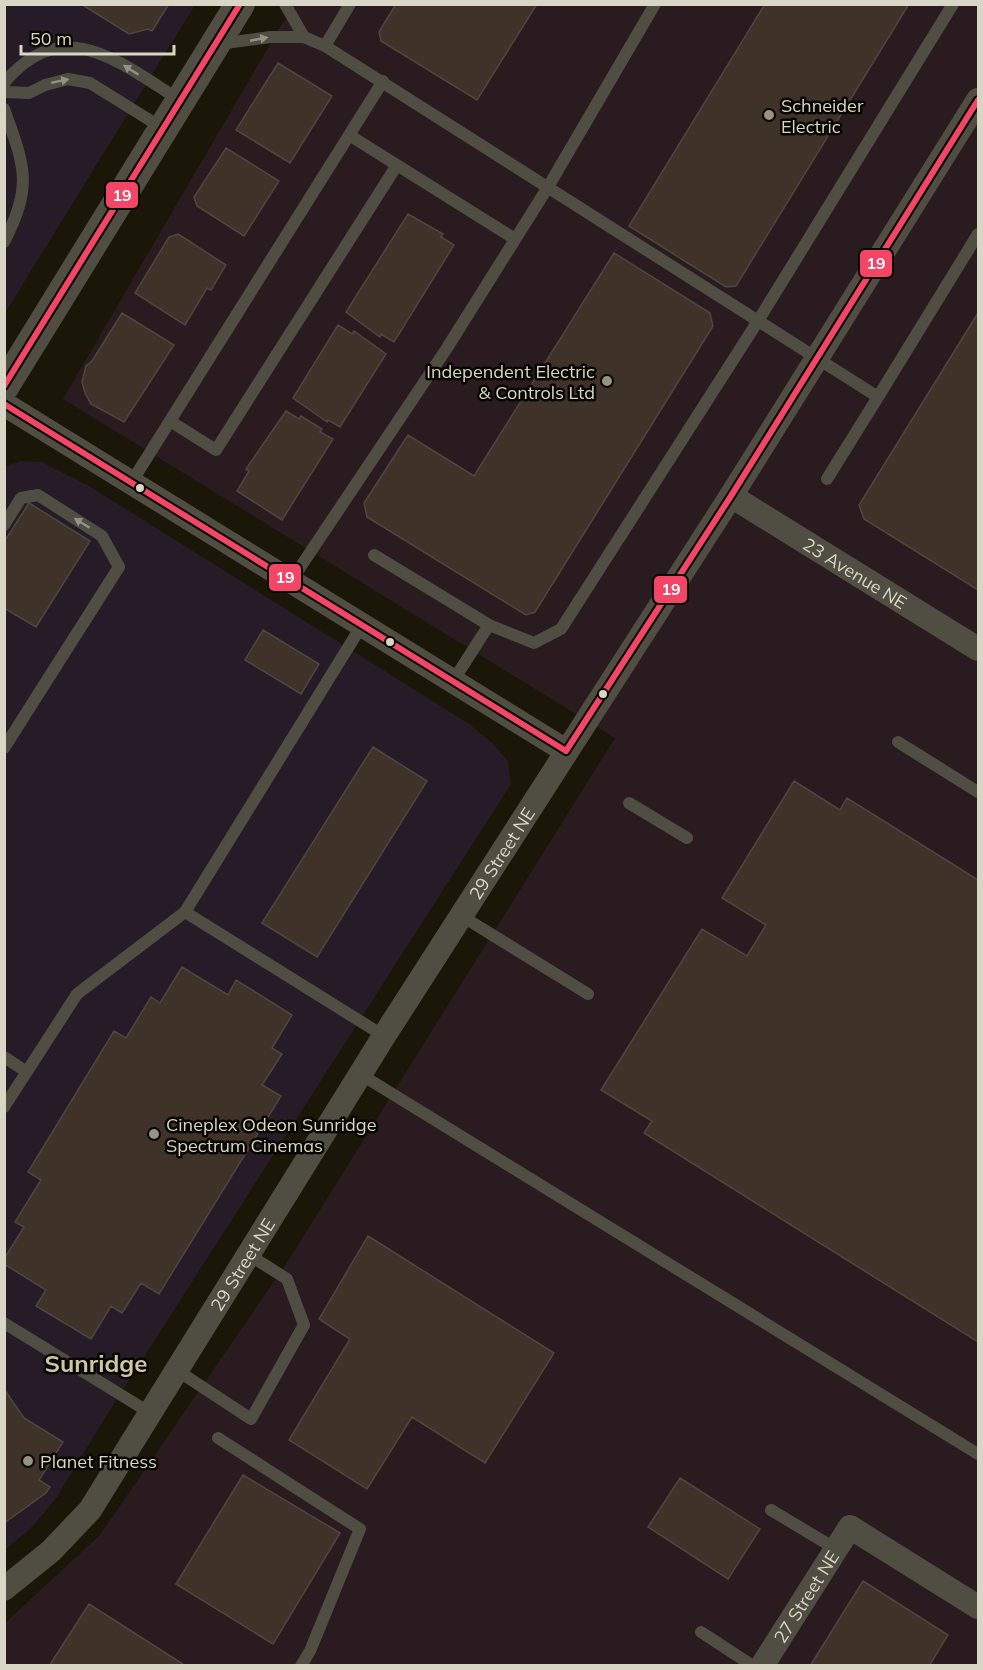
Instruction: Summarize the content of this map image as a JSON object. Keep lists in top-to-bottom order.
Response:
{
  "streets": {
    "street": ["23 Avenue NE", "29 Street NE", "27 Street NE"]
  },
  "crossings": [
    ["23 Avenue NE", "29 Street NE"]
  ],
  "districts": ["Sunridge"],
  "places": [
    "Schneider Electric",
    "Independent Electric & Controls Ltd",
    "Cineplex Odeon Sunridge Spectrum Cinemas",
    "Planet Fitness"
  ],
  "lines": ["transit line 19"],
  "scale_bar": "50 m"
}
